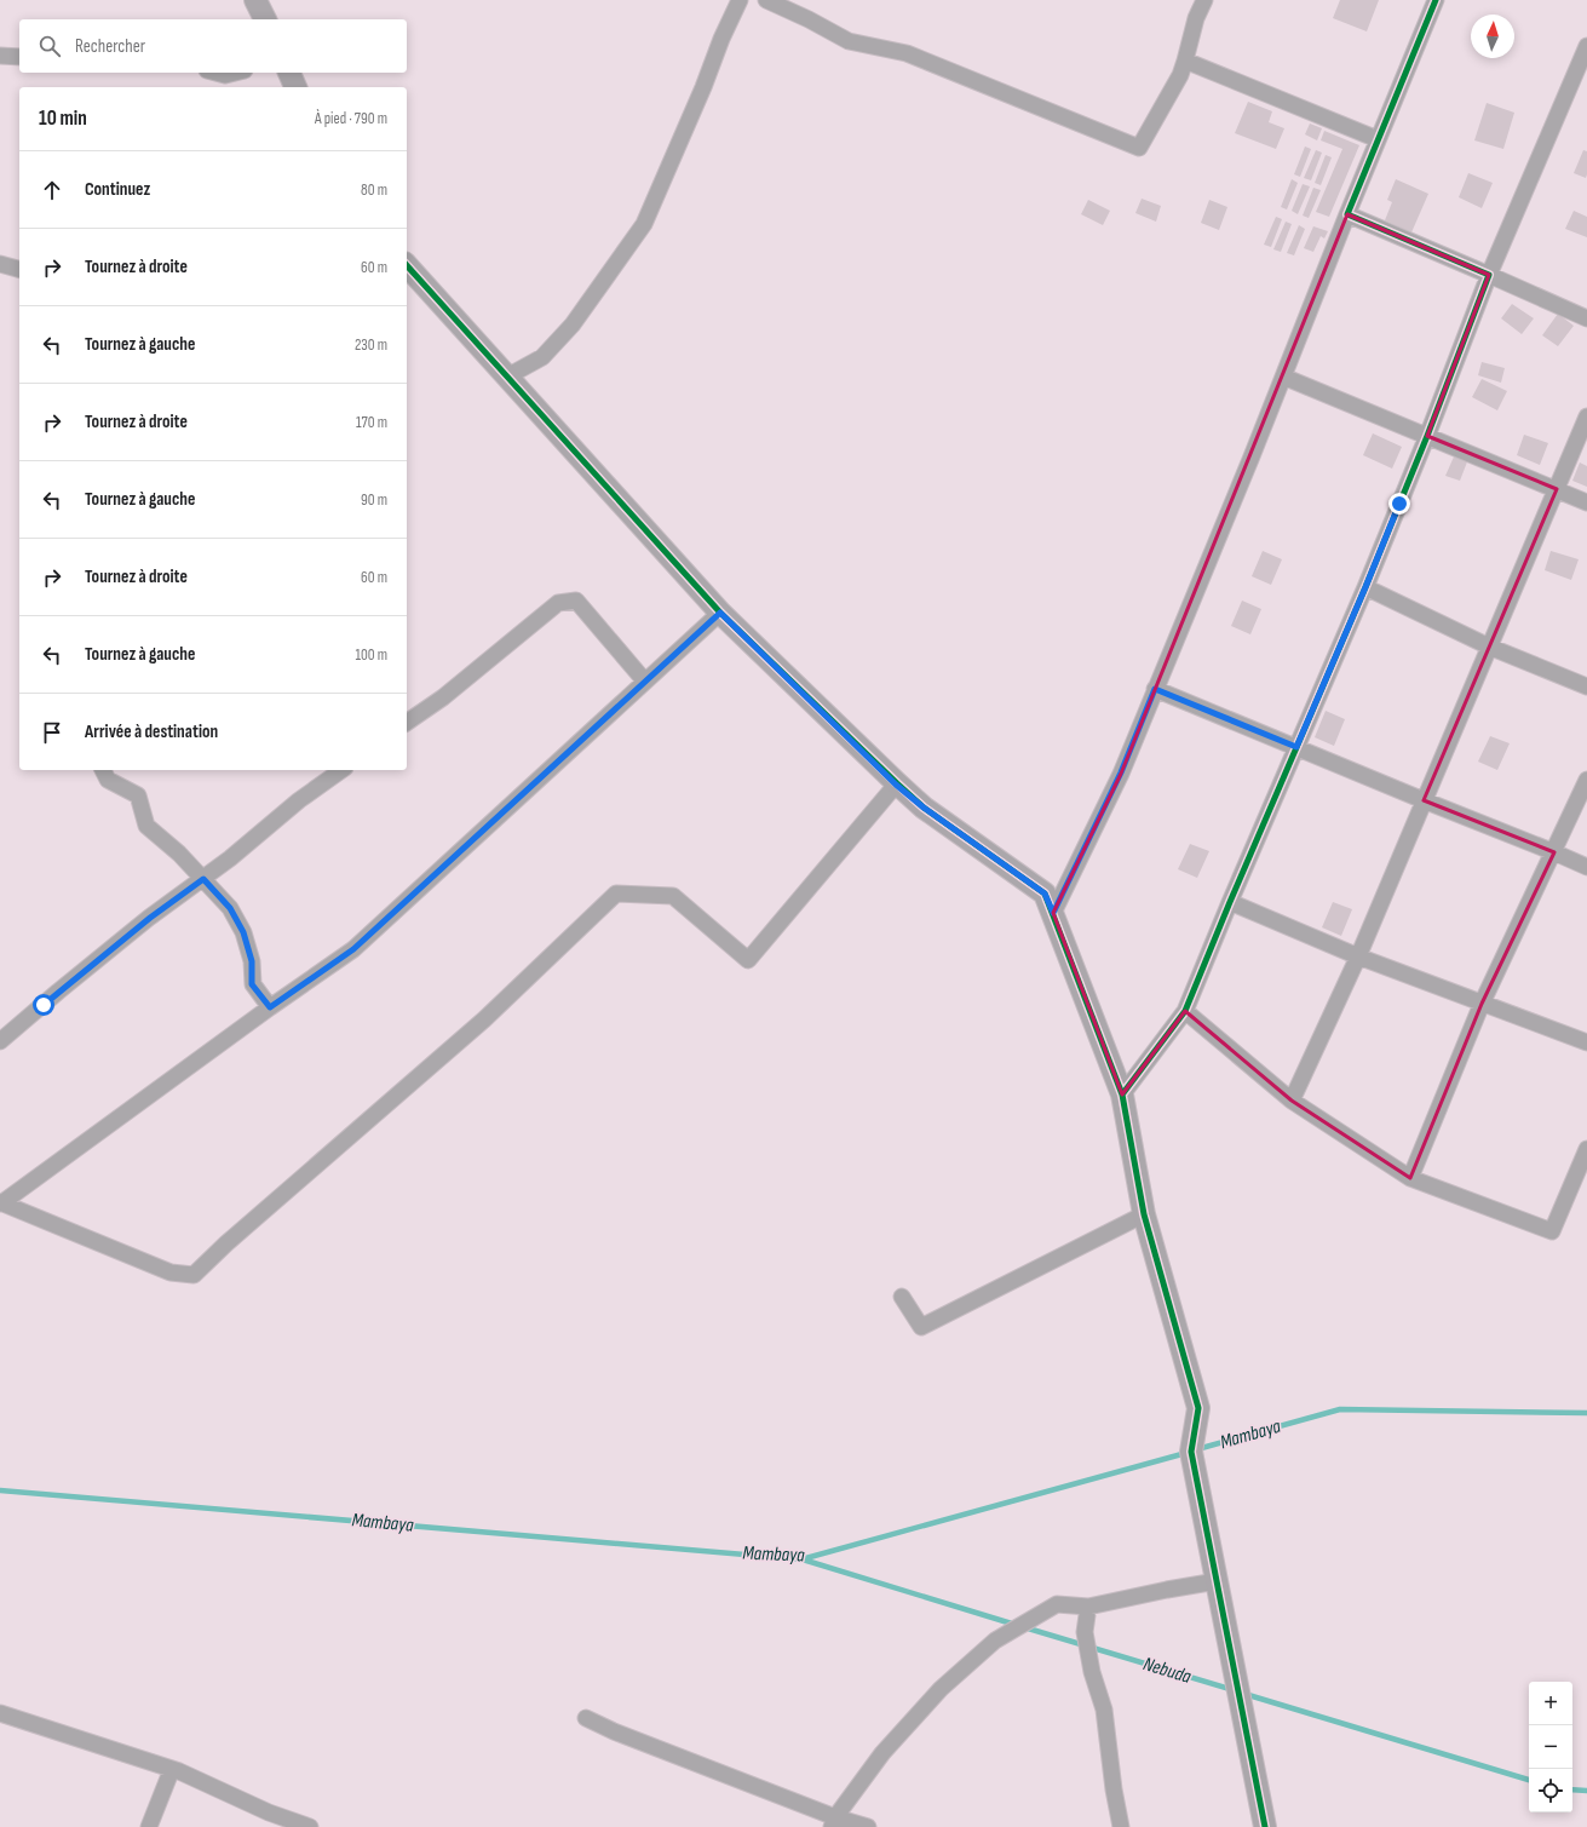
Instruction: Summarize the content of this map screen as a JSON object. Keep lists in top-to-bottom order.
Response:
{
  "water": ["Mambaya", "Nebuda"],
  "north": "top",
  "page": {
    "search": "Rechercher",
    "heading": ["10 min", "À pied · 790 m"],
    "list": [
      ["Continuez", "80 m"],
      ["Tournez à droite", "60 m"],
      ["Tournez à gauche", "230 m"],
      ["Tournez à droite", "170 m"],
      ["Tournez à gauche", "90 m"],
      ["Tournez à droite", "60 m"],
      ["Tournez à gauche", "100 m"],
      "Arrivée à destination"
    ],
    "map_buttons": ["+", "−"]
  }
}
